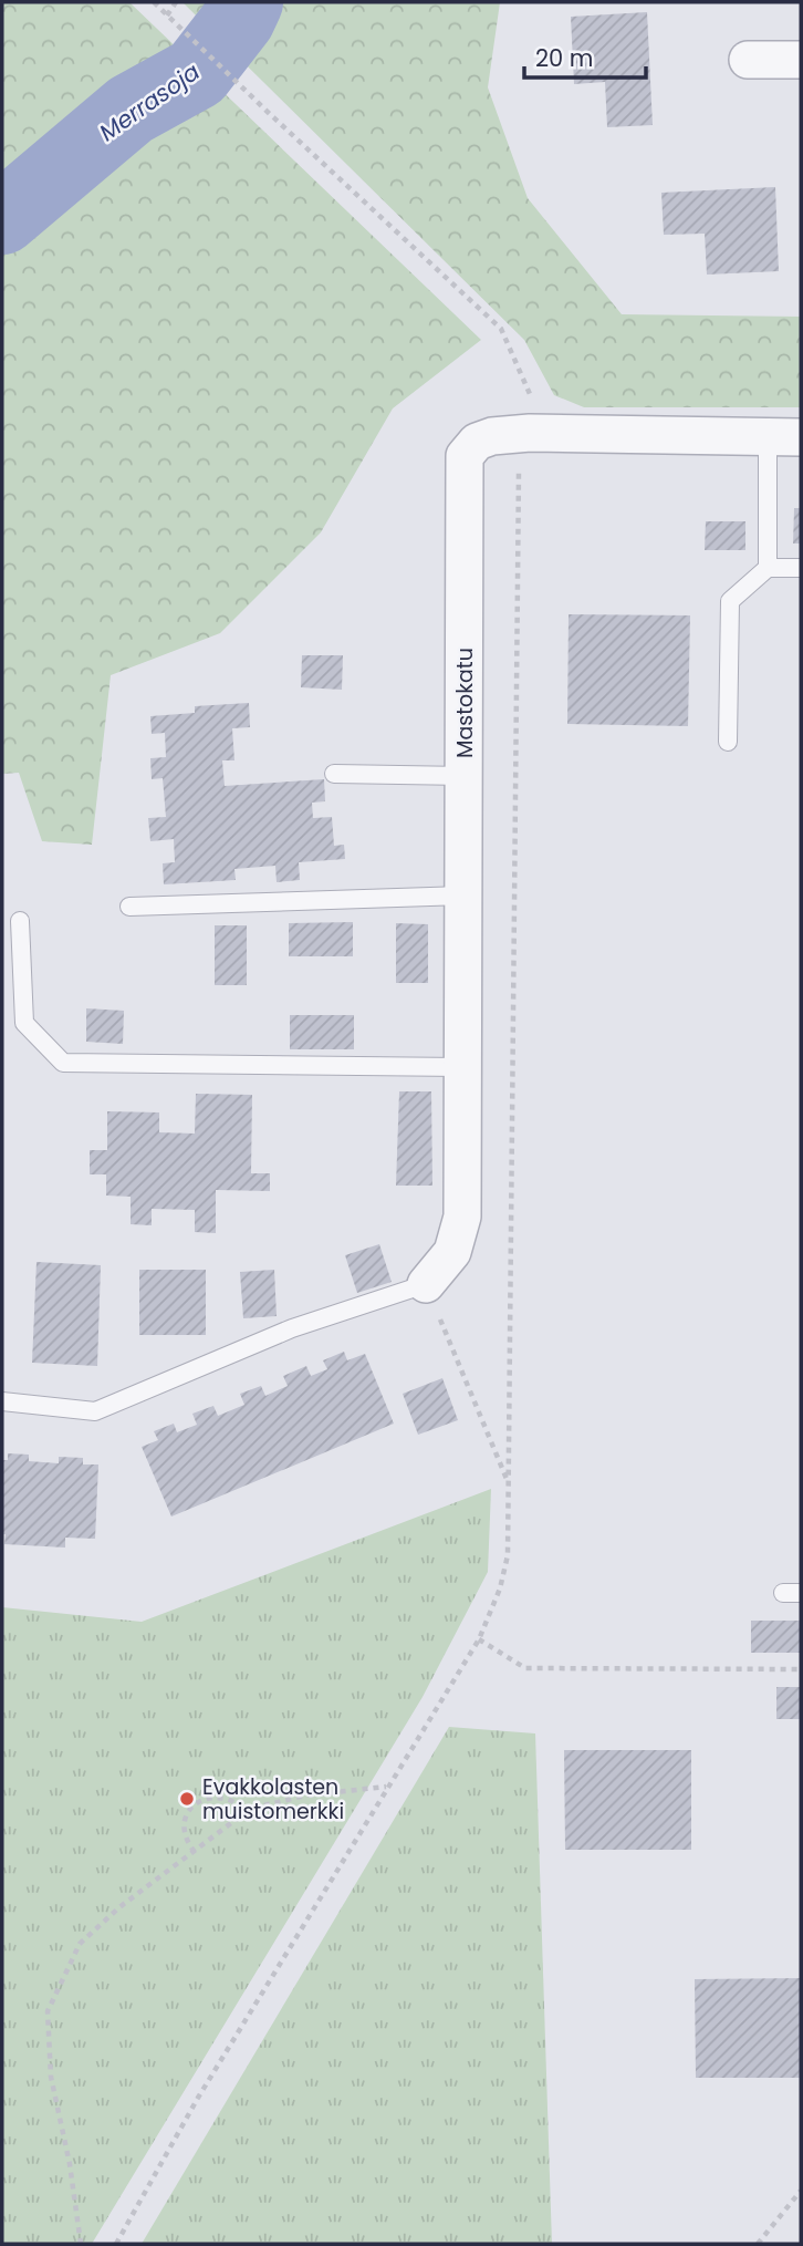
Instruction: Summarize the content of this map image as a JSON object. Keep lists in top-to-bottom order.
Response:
{
  "streets": {
    "street": ["Mastokatu"]
  },
  "water": ["Merrasoja"],
  "places": ["Evakkolasten muistomerkki"],
  "scale_bar": "20 m"
}
